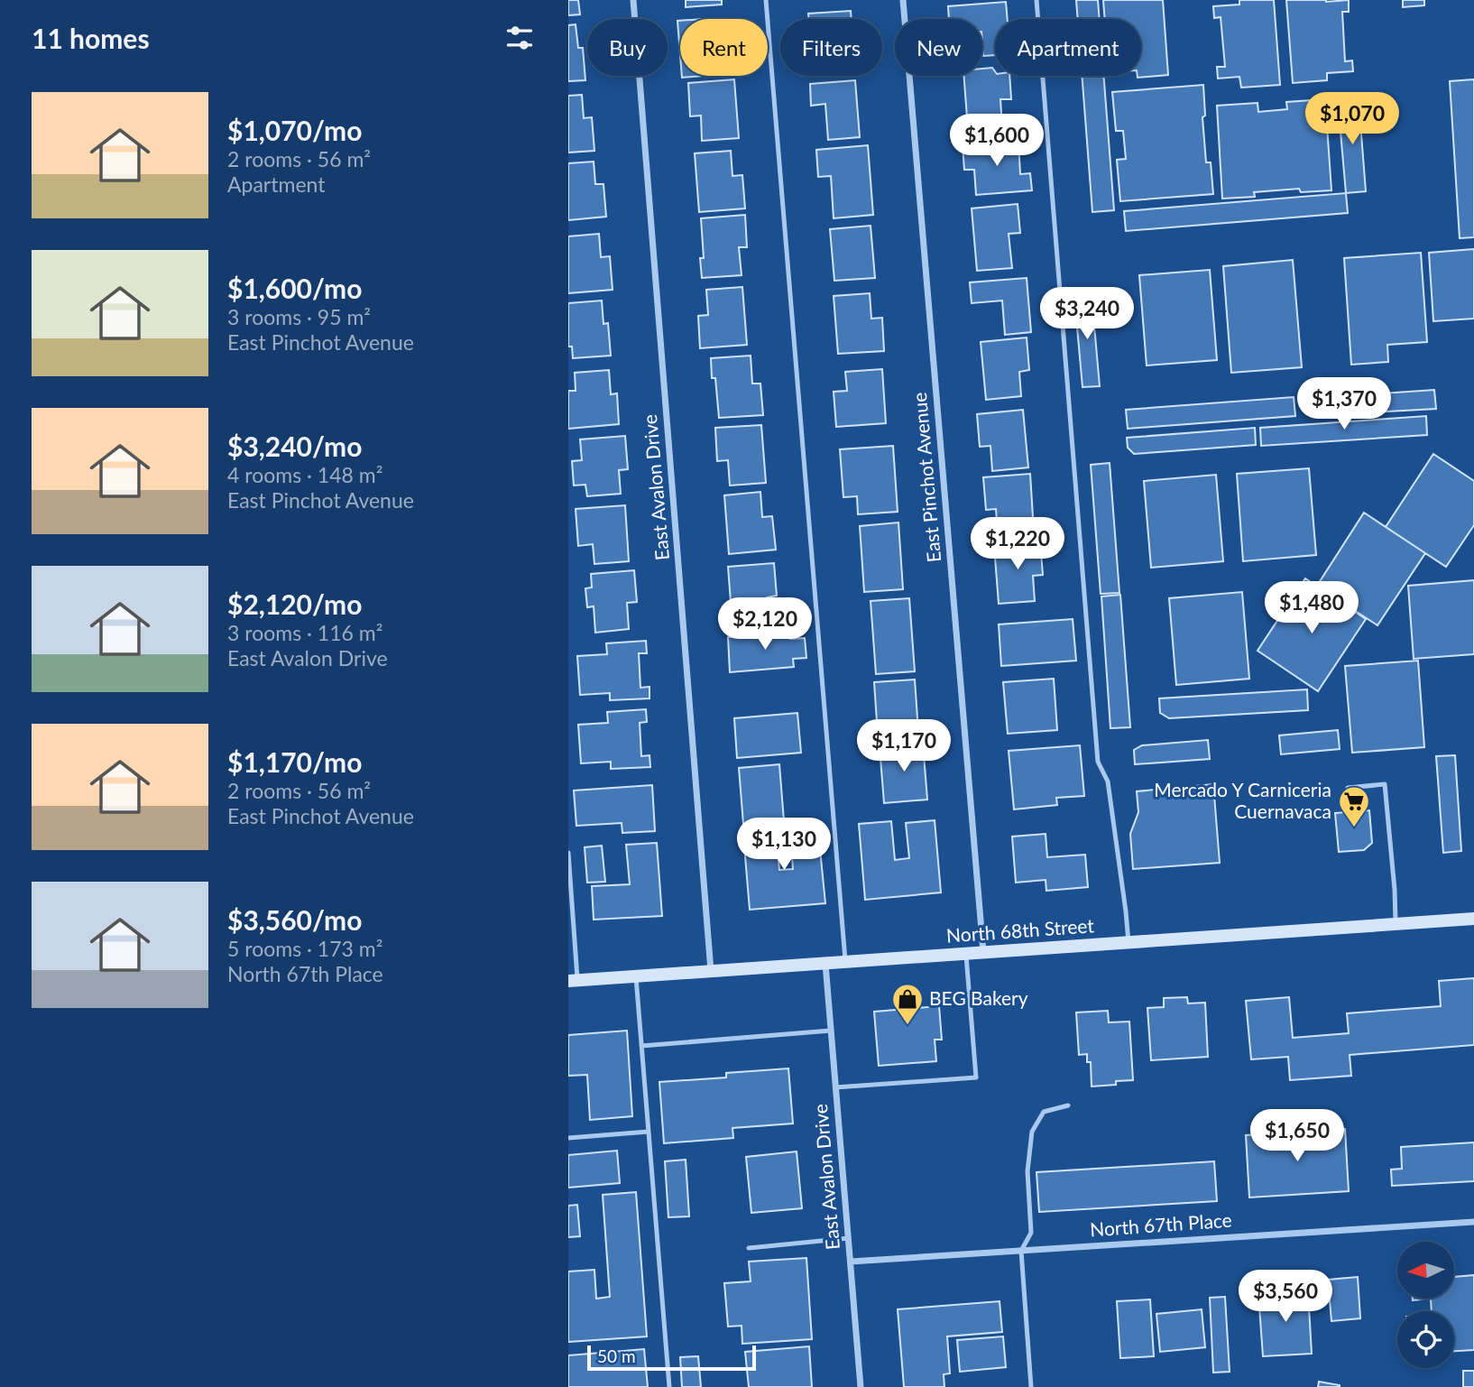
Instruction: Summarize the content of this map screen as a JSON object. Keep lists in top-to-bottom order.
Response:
{
  "streets": {
    "main road": ["North 68th Street"],
    "street": ["East Pinchot Avenue", "East Avalon Drive", "North 67th Place"]
  },
  "crossings": [
    ["East Pinchot Avenue", "North 68th Street"],
    ["East Avalon Drive", "North 68th Street"],
    ["East Avalon Drive", "North 67th Place"]
  ],
  "places": {
    "supermarket": ["Mercado Y Carniceria Cuernavaca"],
    "shop": ["BEG Bakery"]
  },
  "scale_bar": "50 m",
  "north": "left",
  "page": {
    "heading": "11 homes",
    "chip": [
      "Buy",
      "Rent",
      "Filters",
      "New",
      "Apartment"
    ],
    "list": [
      {
        "name": "$1,070/mo",
        "note": "2 rooms · 56 m² · Apartment"
      },
      {
        "name": "$1,600/mo",
        "note": "3 rooms · 95 m² · East Pinchot Avenue"
      },
      {
        "name": "$3,240/mo",
        "note": "4 rooms · 148 m² · East Pinchot Avenue"
      },
      {
        "name": "$2,120/mo",
        "note": "3 rooms · 116 m² · East Avalon Drive"
      },
      {
        "name": "$1,170/mo",
        "note": "2 rooms · 56 m² · East Pinchot Avenue"
      },
      {
        "name": "$3,560/mo",
        "note": "5 rooms · 173 m² · North 67th Place"
      }
    ],
    "price": [
      "$1,070",
      "$1,600",
      "$3,240",
      "$1,370",
      "$1,220",
      "$1,480",
      "$2,120",
      "$1,170",
      "$1,130",
      "$1,650",
      "$3,560"
    ],
    "scale": "50 m"
  }
}
